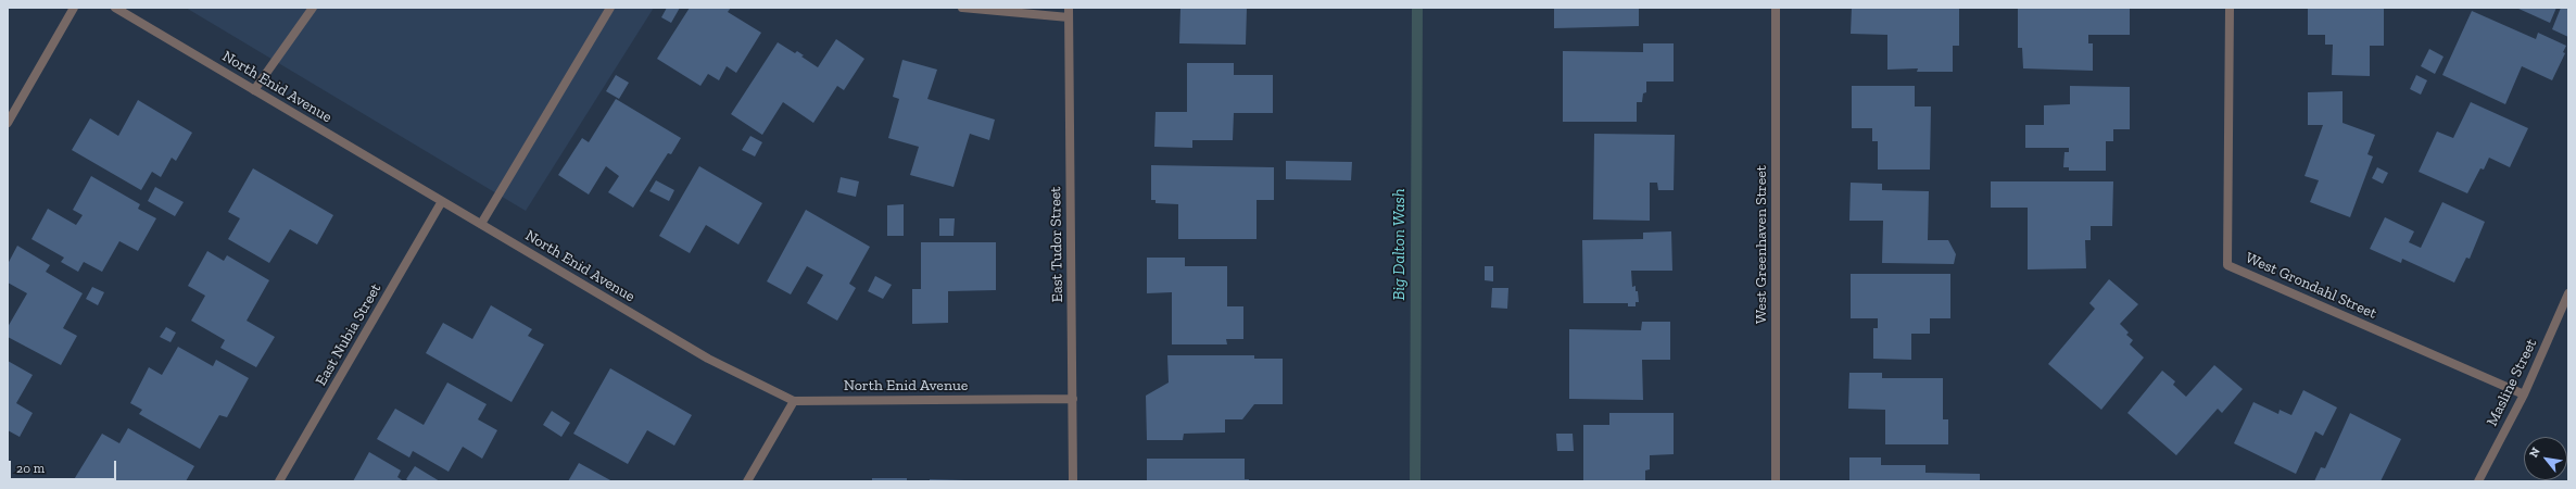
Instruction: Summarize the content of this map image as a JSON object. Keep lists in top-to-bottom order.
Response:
{
  "streets": {
    "street": [
      "North Enid Avenue",
      "East Tudor Street",
      "West Greenhaven Street",
      "West Grondahl Street",
      "East Nubia Street",
      "Masline Street"
    ]
  },
  "crossings": [
    ["North Enid Avenue", "East Tudor Street"],
    ["North Enid Avenue", "East Nubia Street"],
    ["West Grondahl Street", "Masline Street"]
  ],
  "water": ["Big Dalton Wash"],
  "scale_bar": "20 m",
  "north": "top left"
}
